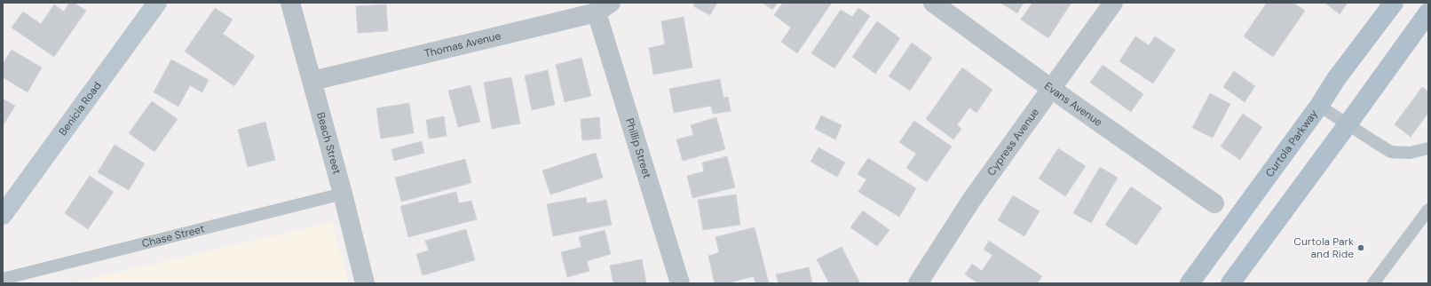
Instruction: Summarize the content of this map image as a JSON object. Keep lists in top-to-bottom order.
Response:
{
  "streets": {
    "main road": ["Benicia Road", "Curtola Parkway"],
    "street": [
      "Thomas Avenue",
      "Evans Avenue",
      "Cypress Avenue",
      "Beach Street",
      "Phillip Street"
    ],
    "lane": ["Chase Street"]
  },
  "crossings": [
    ["Thomas Avenue", "Beach Street"],
    ["Thomas Avenue", "Phillip Street"],
    ["Evans Avenue", "Cypress Avenue"],
    ["Beach Street", "Chase Street"]
  ],
  "places": ["Curtola Park and Ride"]
}
